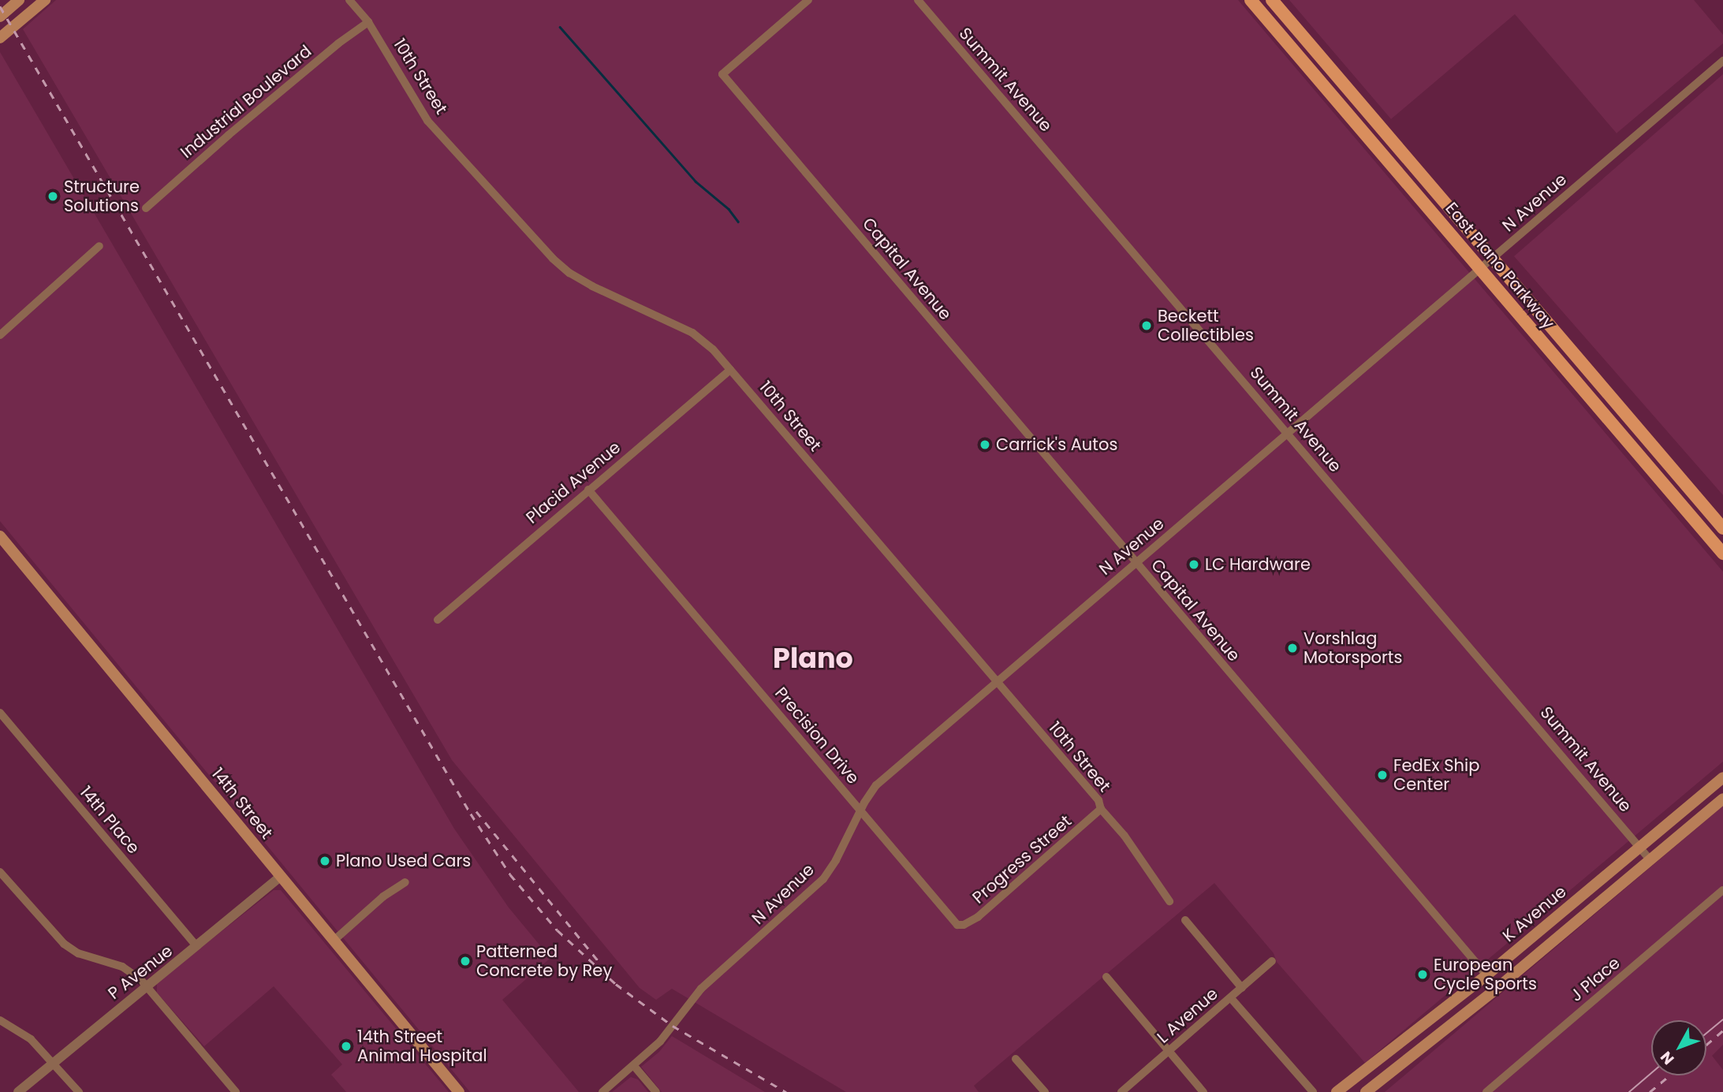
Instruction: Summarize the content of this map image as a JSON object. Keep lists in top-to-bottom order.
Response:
{
  "streets": {
    "main road": ["East Plano Parkway", "14th Street", "K Avenue"],
    "street": [
      "10th Street",
      "Summit Avenue",
      "Industrial Boulevard",
      "N Avenue",
      "Capital Avenue",
      "Placid Avenue",
      "Precision Drive",
      "14th Place",
      "Progress Street",
      "P Avenue",
      "J Place",
      "L Avenue"
    ]
  },
  "crossings": [
    ["10th Street", "Industrial Boulevard"],
    ["10th Street", "N Avenue"],
    ["10th Street", "Placid Avenue"],
    ["10th Street", "Progress Street"],
    ["Summit Avenue", "N Avenue"],
    ["Summit Avenue", "K Avenue"],
    ["N Avenue", "East Plano Parkway"],
    ["N Avenue", "Capital Avenue"],
    ["N Avenue", "Precision Drive"],
    ["Capital Avenue", "K Avenue"],
    ["Placid Avenue", "Precision Drive"],
    ["Precision Drive", "Progress Street"],
    ["14th Street", "P Avenue"],
    ["14th Place", "P Avenue"]
  ],
  "districts": ["Plano"],
  "places": [
    "Structure Solutions",
    "Beckett Collectibles",
    "Carrick's Autos",
    "LC Hardware",
    "Vorshlag Motorsports",
    "FedEx Ship Center",
    "Plano Used Cars",
    "Patterned Concrete by Rey",
    "European Cycle Sports",
    "14th Street Animal Hospital"
  ],
  "north": "bottom left"
}
